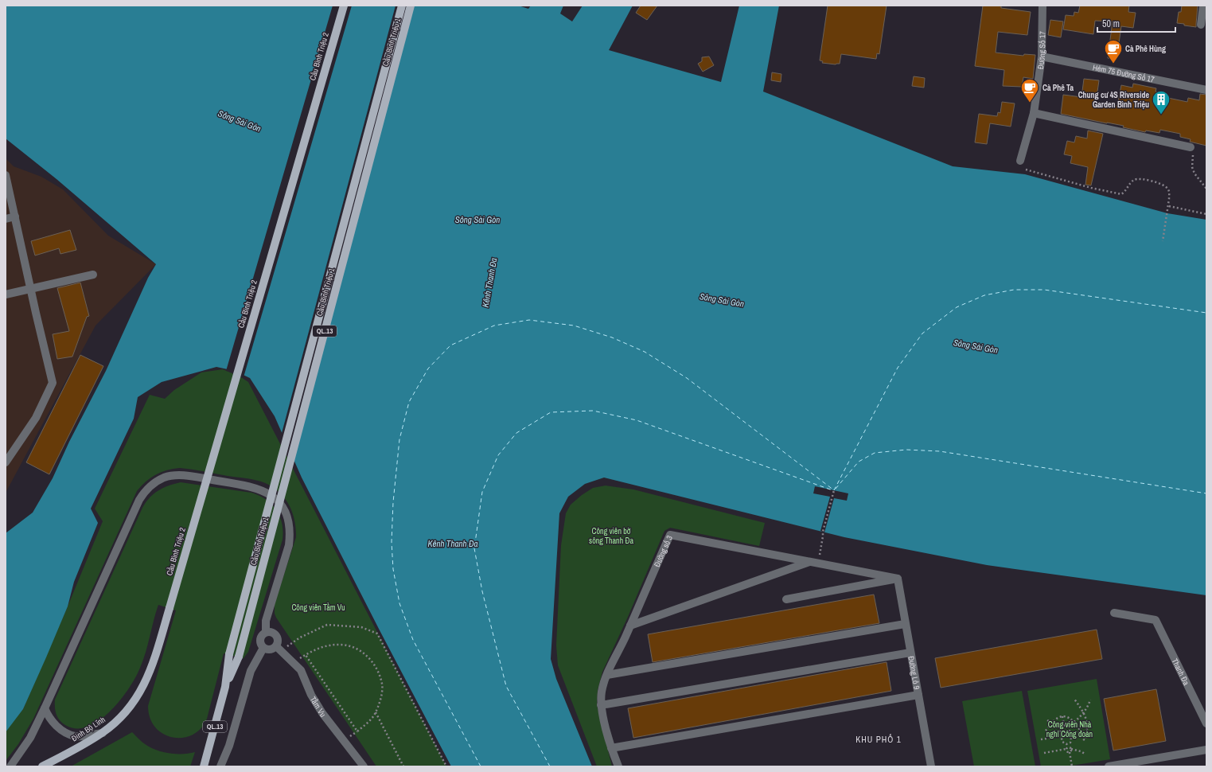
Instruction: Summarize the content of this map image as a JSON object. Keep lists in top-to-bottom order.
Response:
{
  "streets": {
    "main road": [
      "Cầu Bình Triệu 1",
      "Cầu Bình Triệu 2",
      "QL.13",
      "Đinh Bộ Lĩnh"
    ],
    "street": [
      "Đường Số 17",
      "Hẻm 75 Đường Số 17",
      "Đường số 3",
      "Thanh Đa",
      "Đường Lô 9",
      "Tầm Vu"
    ]
  },
  "crossings": [
    ["Cầu Bình Triệu 1", "QL.13"],
    ["Đường Số 17", "Hẻm 75 Đường Số 17"],
    ["Cầu Bình Triệu 2", "Đinh Bộ Lĩnh"],
    ["Đường số 3", "Đường Lô 9"]
  ],
  "districts": ["KHU PHỐ 1"],
  "water": ["Sông Sài Gòn", "Kênh Thanh Đa"],
  "parks": ["Công viên bờ sông Thanh Đa", "Công viên Tầm Vu", "Công viên Nhà nghỉ Công đoàn"],
  "places": {
    "cafe": ["Cà Phê Hùng", "Cà Phê Ta"],
    "building": ["Chung cư 4S Riverside Garden Bình Triệu"]
  },
  "scale_bar": "50 m"
}
